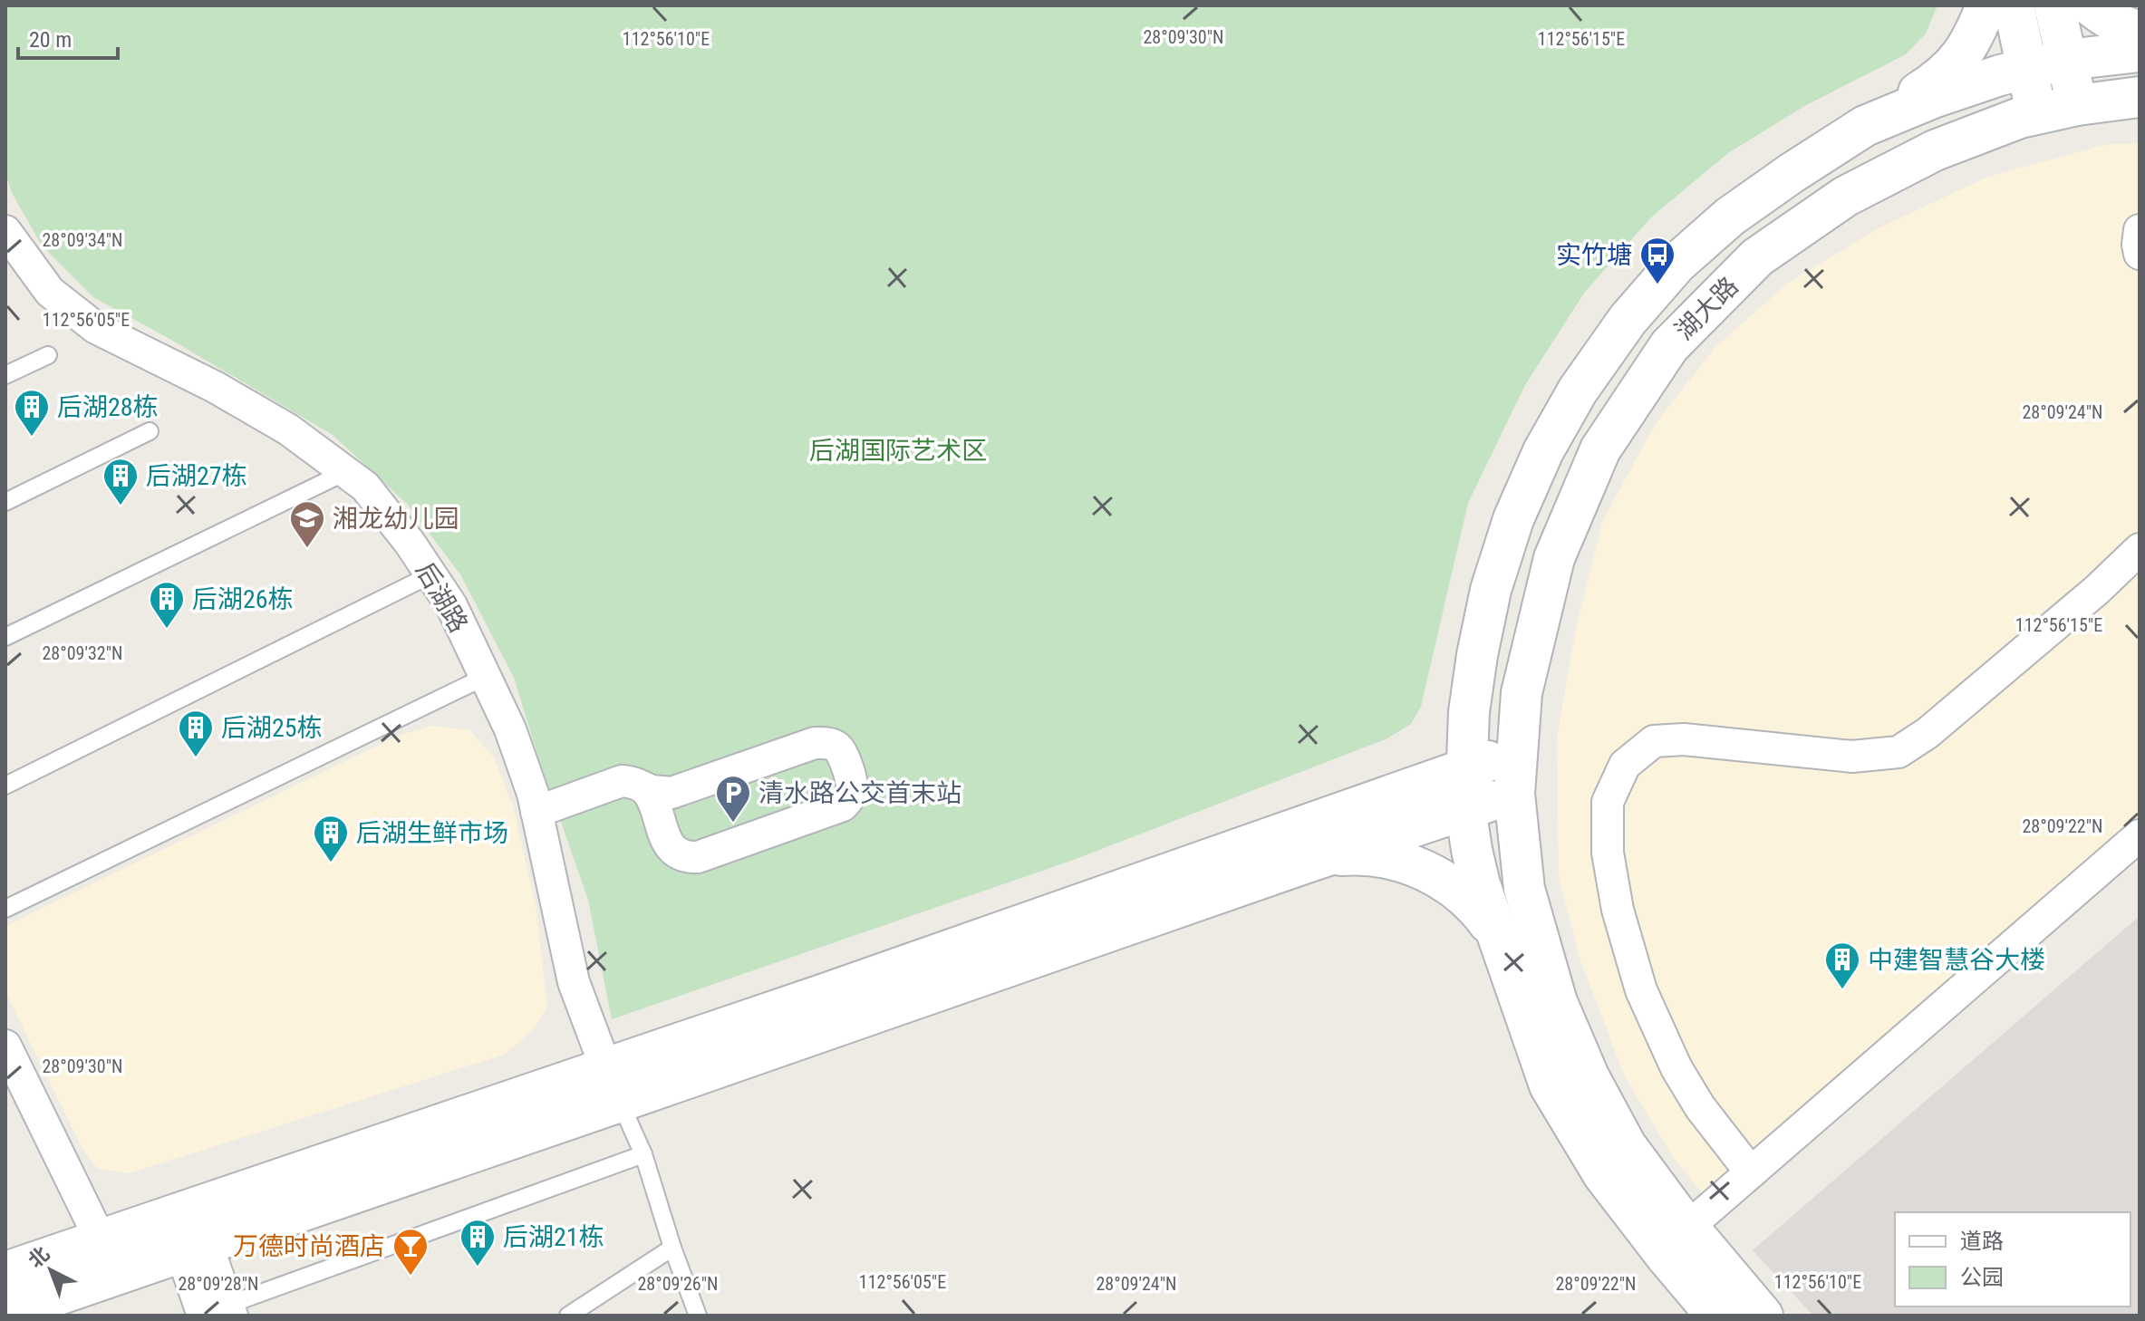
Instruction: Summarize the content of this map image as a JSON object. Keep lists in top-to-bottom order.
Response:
{
  "streets": {
    "main road": ["湖大路"],
    "street": ["后湖路"]
  },
  "parks": ["后湖国际艺术区"],
  "places": {
    "bus stop": ["实竹塘"],
    "building": [
      "后湖28栋",
      "后湖27栋",
      "后湖26栋",
      "后湖25栋",
      "后湖生鲜市场",
      "中建智慧谷大楼",
      "后湖21栋"
    ],
    "school or university": ["湘龙幼儿园"],
    "parking": ["清水路公交首末站"],
    "bar": ["万德时尚酒店"]
  },
  "legend": ["道路", "公园"],
  "scale_bar": "20 m",
  "north": "top left",
  "coordinates": [
    "28°09'30\"N",
    "112°56'10\"E",
    "112°56'15\"E",
    "28°09'34\"N",
    "112°56'05\"E",
    "28°09'24\"N",
    "28°09'32\"N",
    "28°09'22\"N",
    "28°09'28\"N",
    "28°09'26\"N"
  ]
}
